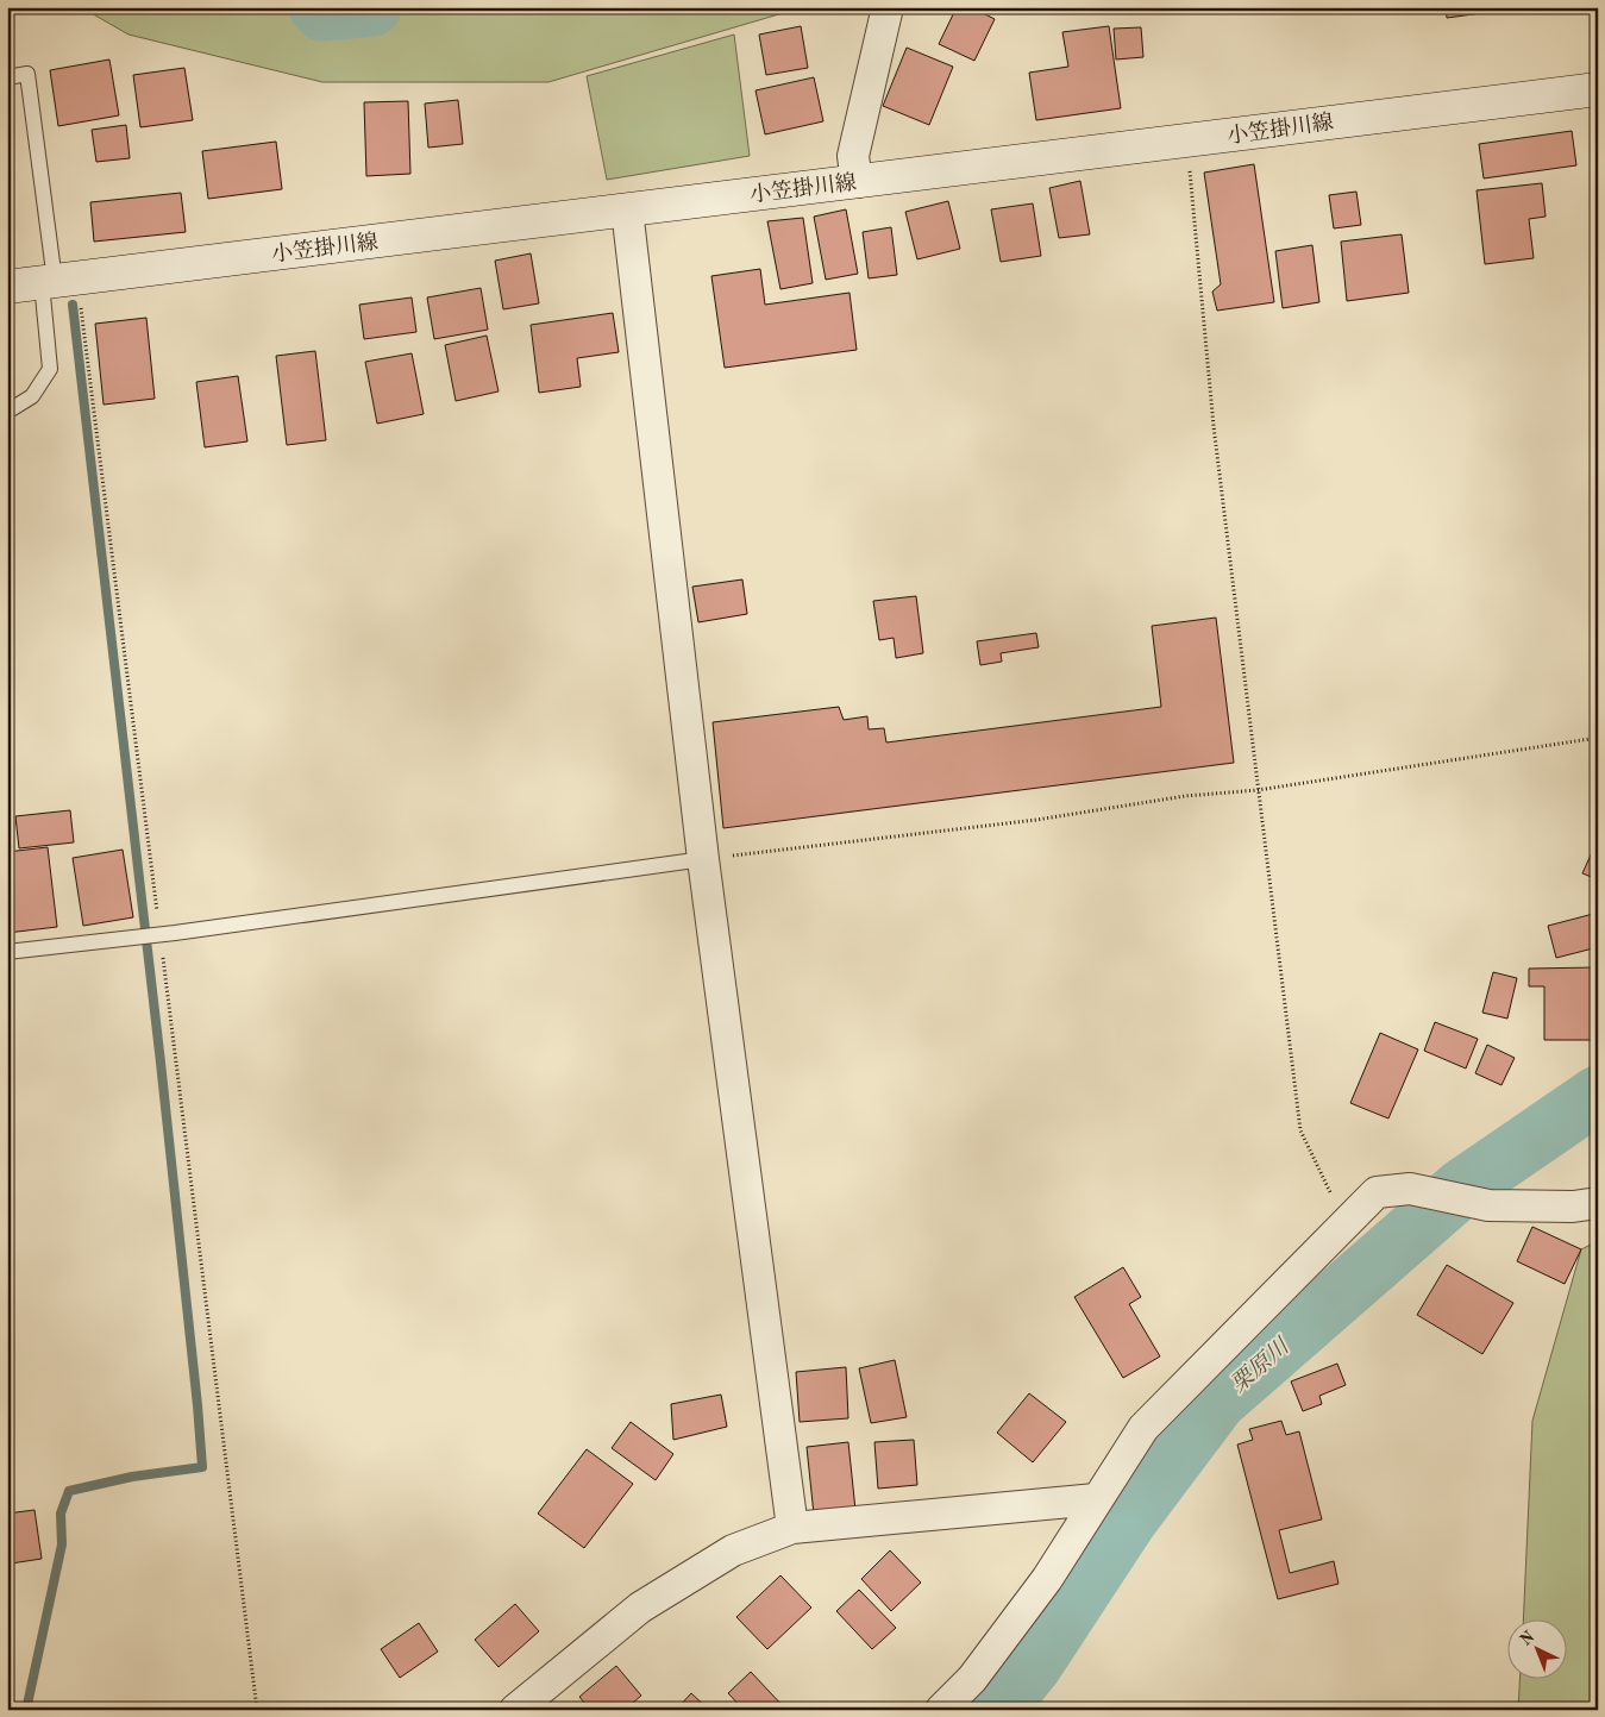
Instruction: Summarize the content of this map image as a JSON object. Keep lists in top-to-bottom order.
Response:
{
  "streets": {
    "main road": ["小笠掛川線"]
  },
  "water": ["栗原川"],
  "north": "top left"
}
